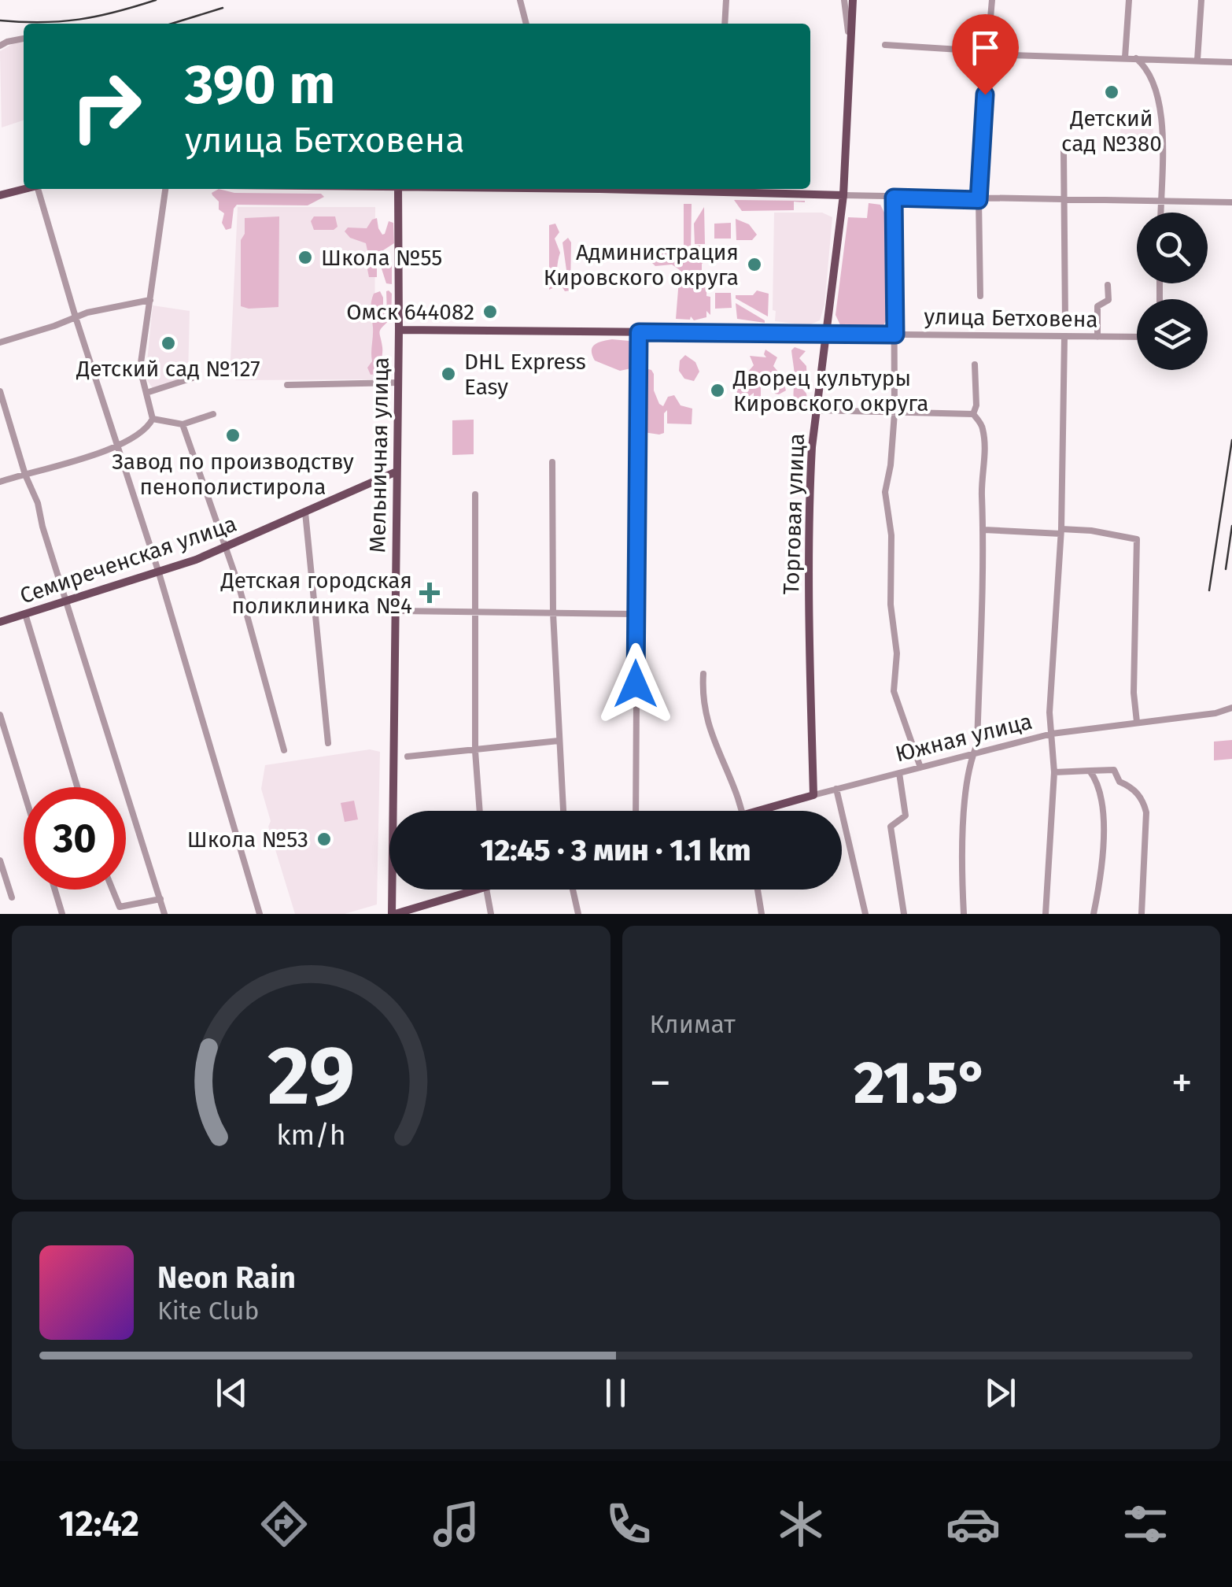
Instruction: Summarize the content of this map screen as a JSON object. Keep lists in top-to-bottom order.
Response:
{
  "streets": {
    "main road": [
      "улица Бетховена",
      "Мельничная улица",
      "Торговая улица",
      "Семиреченская улица",
      "Южная улица"
    ]
  },
  "crossings": [
    ["улица Бетховена", "Мельничная улица"],
    ["улица Бетховена", "Торговая улица"],
    ["Мельничная улица", "Семиреченская улица"],
    ["Торговая улица", "Южная улица"]
  ],
  "places": {
    "other": [
      "Детский сад №380",
      "Школа №55",
      "Администрация Кировского округа",
      "Омск 644082",
      "Детский сад №127",
      "DHL Express Easy",
      "Дворец культуры Кировского округа",
      "Завод по производству пенополистирола",
      "Школа №53"
    ],
    "health": ["Детская городская поликлиника №4"]
  },
  "page": {
    "turn": ["390 m", "улица Бетховена"],
    "limit": "30",
    "trip": "12:45 · 3 мин · 1.1 km",
    "tile": "Климат",
    "heat": ["−", "21.5°", "+"],
    "song": ["Neon Rain", "Kite Club"],
    "tabs": "12:42",
    "gauge": ["29", "km/h"]
  }
}
